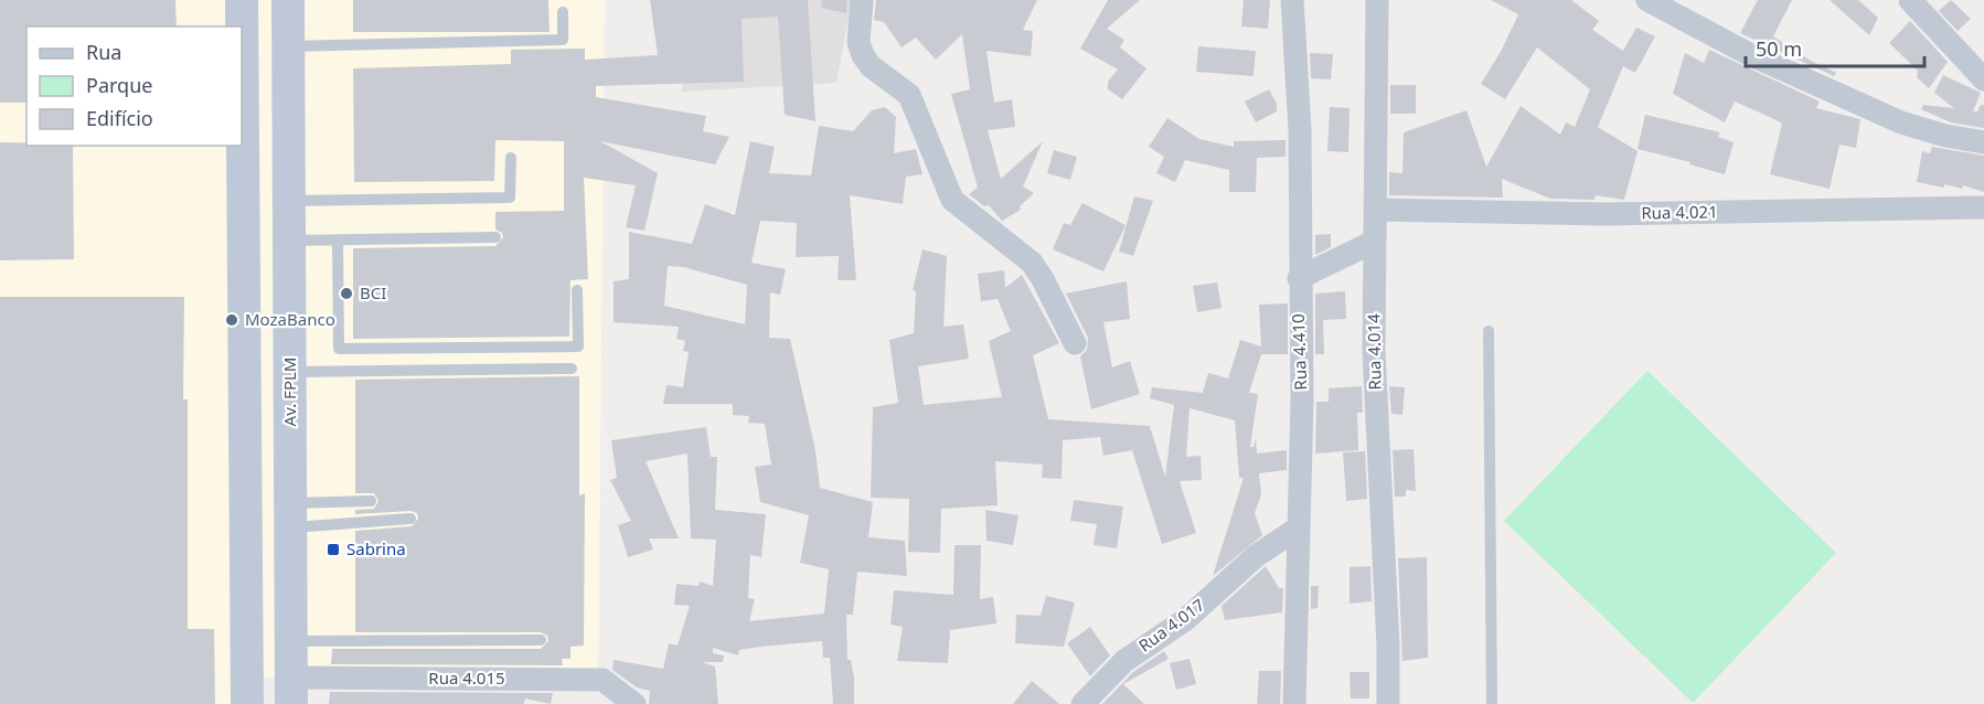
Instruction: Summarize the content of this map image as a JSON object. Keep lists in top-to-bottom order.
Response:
{
  "streets": {
    "main road": ["Av. FPLM"],
    "street": [
      "Rua 4.021",
      "Rua 4.410",
      "Rua 4.014",
      "Rua 4.017",
      "Rua 4.015"
    ]
  },
  "crossings": [
    ["Rua 4.021", "Rua 4.014"],
    ["Rua 4.410", "Rua 4.017"],
    ["Av. FPLM", "Rua 4.015"]
  ],
  "places": {
    "other": ["BCI", "MozaBanco"],
    "transit": ["Sabrina"]
  },
  "legend": ["Rua", "Parque", "Edifício"],
  "scale_bar": "50 m"
}
